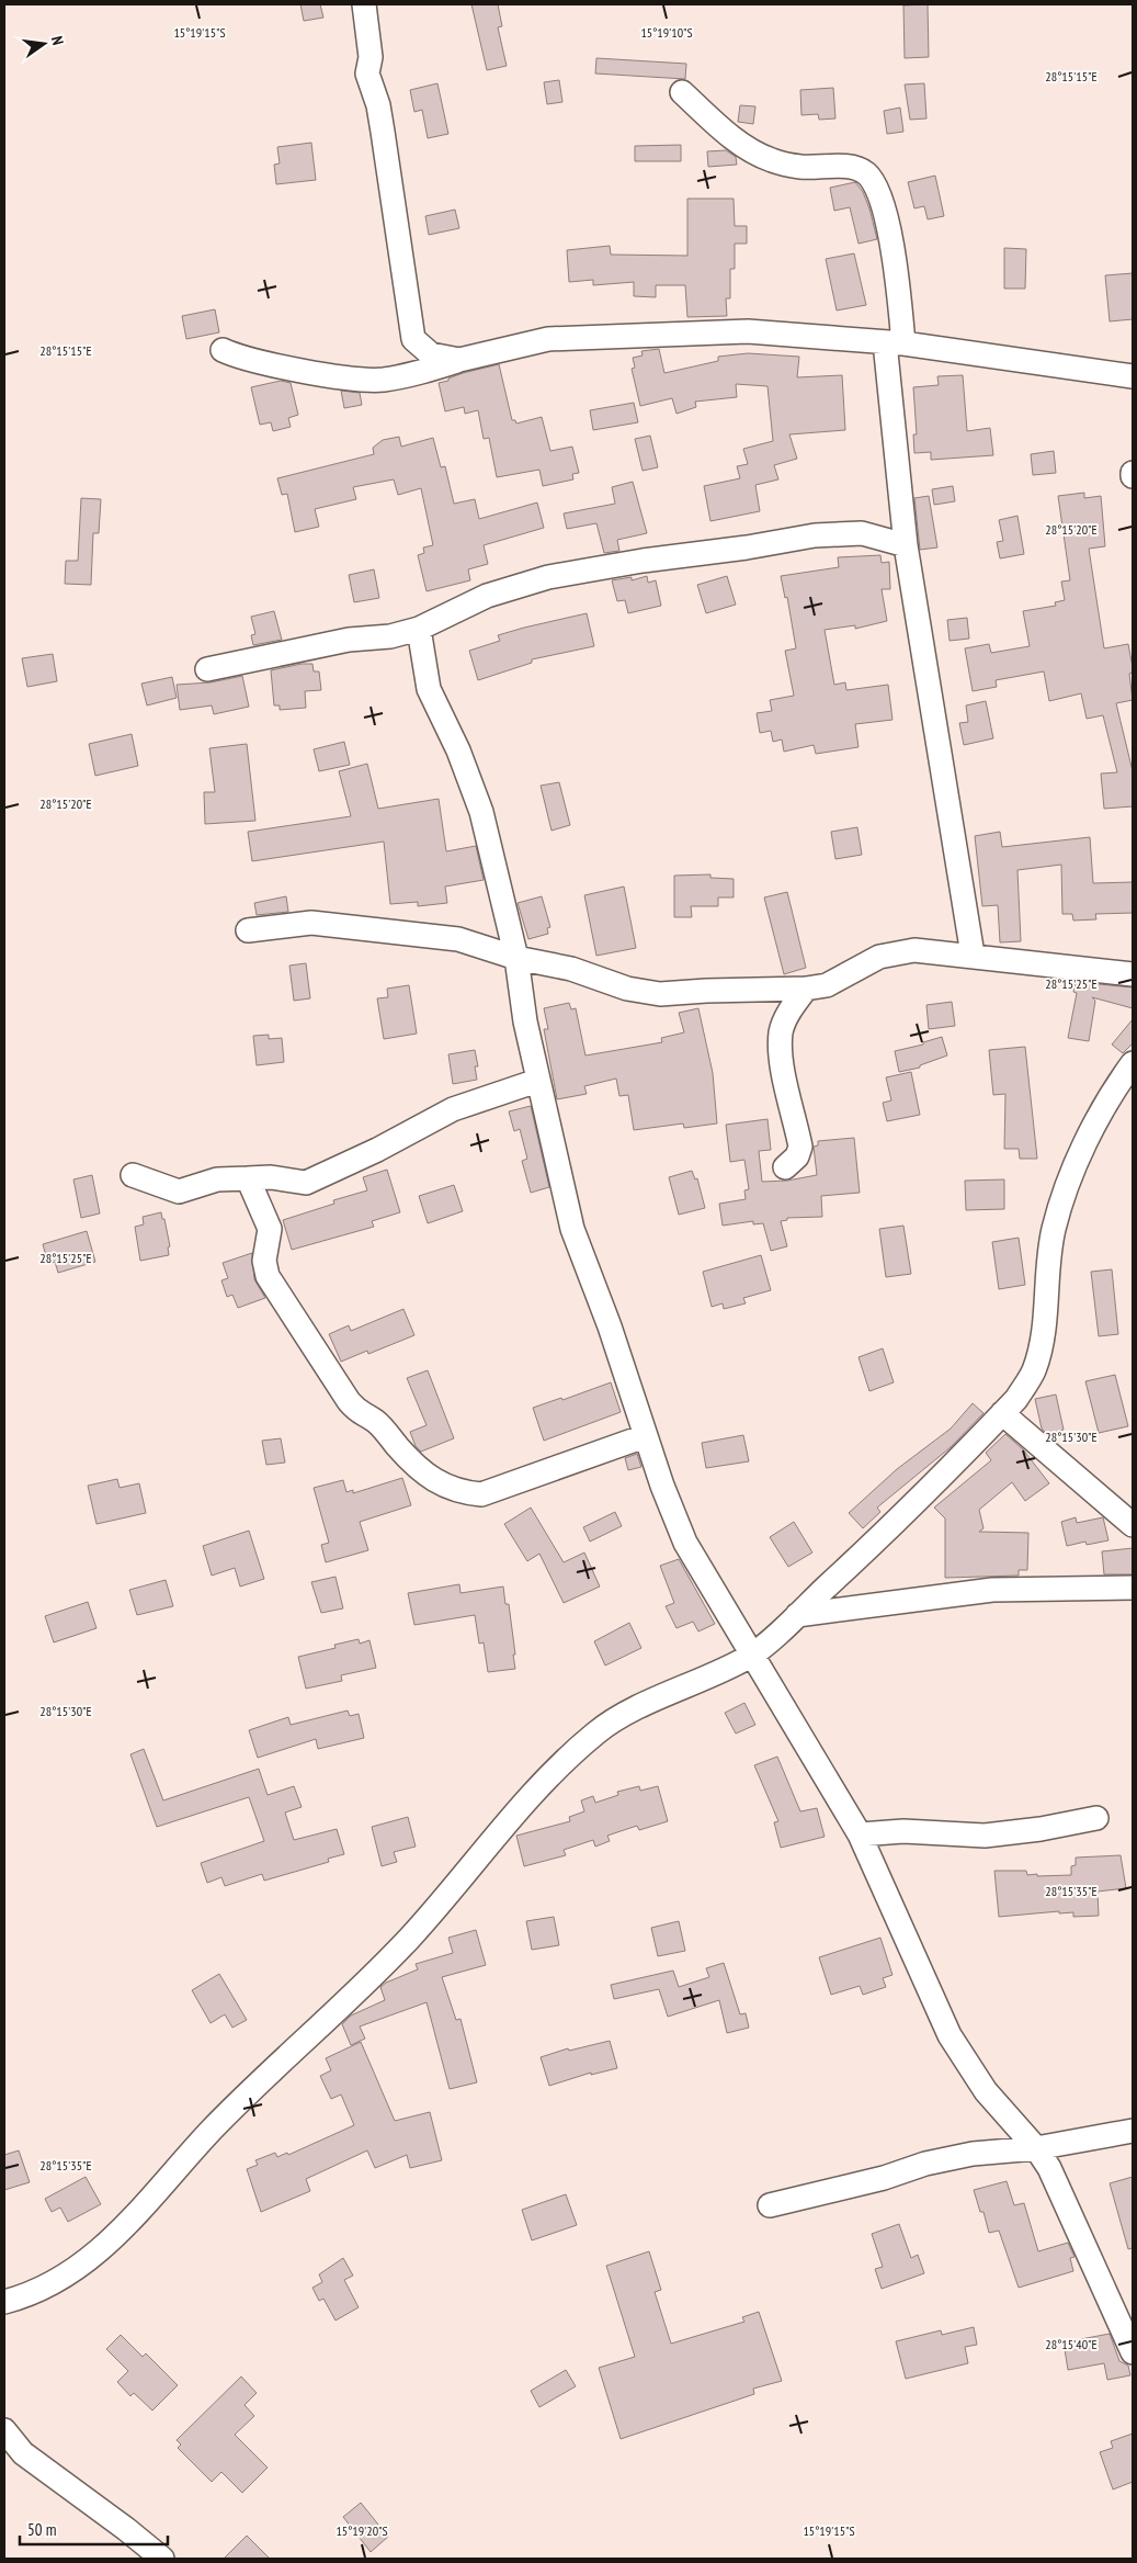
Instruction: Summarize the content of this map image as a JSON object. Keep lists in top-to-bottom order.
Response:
{
  "scale_bar": "50 m",
  "north": "right",
  "coordinates": [
    "15°19'15\"S",
    "15°19'10\"S",
    "28°15'15\"E",
    "28°15'20\"E",
    "28°15'25\"E",
    "28°15'30\"E",
    "28°15'35\"E",
    "28°15'40\"E",
    "15°19'20\"S"
  ]
}
